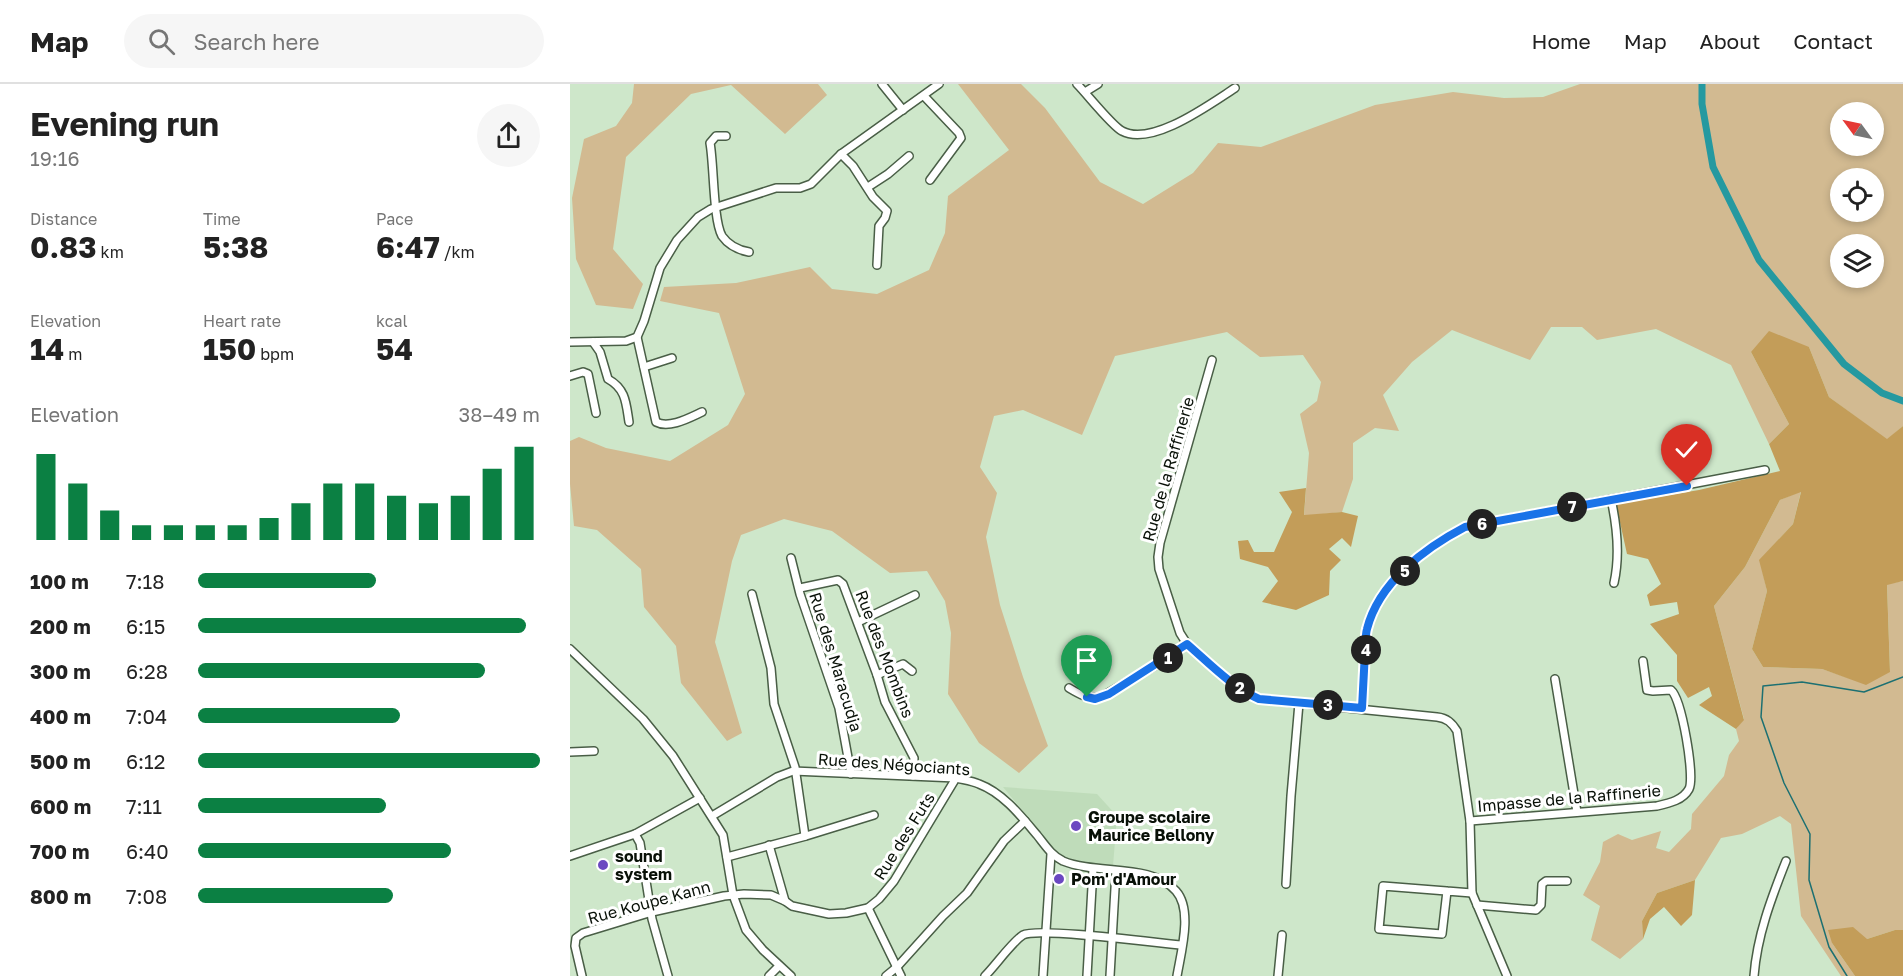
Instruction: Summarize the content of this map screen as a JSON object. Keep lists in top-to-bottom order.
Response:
{
  "streets": {
    "street": [
      "Rue de la Raffinerie",
      "Rue des Mombins",
      "Rue des Maracudja",
      "Rue des Négociants",
      "Impasse de la Raffinerie",
      "Rue des Futs",
      "Rue Koupe Kann"
    ]
  },
  "crossings": [
    ["Rue de la Raffinerie", "Impasse de la Raffinerie"],
    ["Rue des Mombins", "Rue des Maracudja"],
    ["Rue des Mombins", "Rue des Négociants"],
    ["Rue des Maracudja", "Rue des Négociants"],
    ["Rue des Négociants", "Rue des Futs"]
  ],
  "places": ["Groupe scolaire Maurice Bellony", "sound system", "Pom' d'Amour"],
  "north": "top left",
  "page": {
    "header": "Map",
    "search": "Search here",
    "nav": [
      "Home",
      "Map",
      "About",
      "Contact"
    ],
    "heading": ["Evening run", "19:16"],
    "stats": [
      ["Distance", "0.83 km"],
      ["Time", "5:38"],
      ["Pace", "6:47 /km"],
      ["Elevation", "14 m"],
      ["Heart rate", "150 bpm"],
      ["kcal", "54"]
    ],
    "chart": ["Elevation", "38–49 m"],
    "pins": [
      "7",
      "6",
      "5",
      "4",
      "1",
      "2",
      "3"
    ],
    "list": [
      {
        "name": "100 m",
        "note": "7:18"
      },
      {
        "name": "200 m",
        "note": "6:15"
      },
      {
        "name": "300 m",
        "note": "6:28"
      },
      {
        "name": "400 m",
        "note": "7:04"
      },
      {
        "name": "500 m",
        "note": "6:12"
      },
      {
        "name": "600 m",
        "note": "7:11"
      },
      {
        "name": "700 m",
        "note": "6:40"
      },
      {
        "name": "800 m",
        "note": "7:08"
      }
    ]
  }
}
